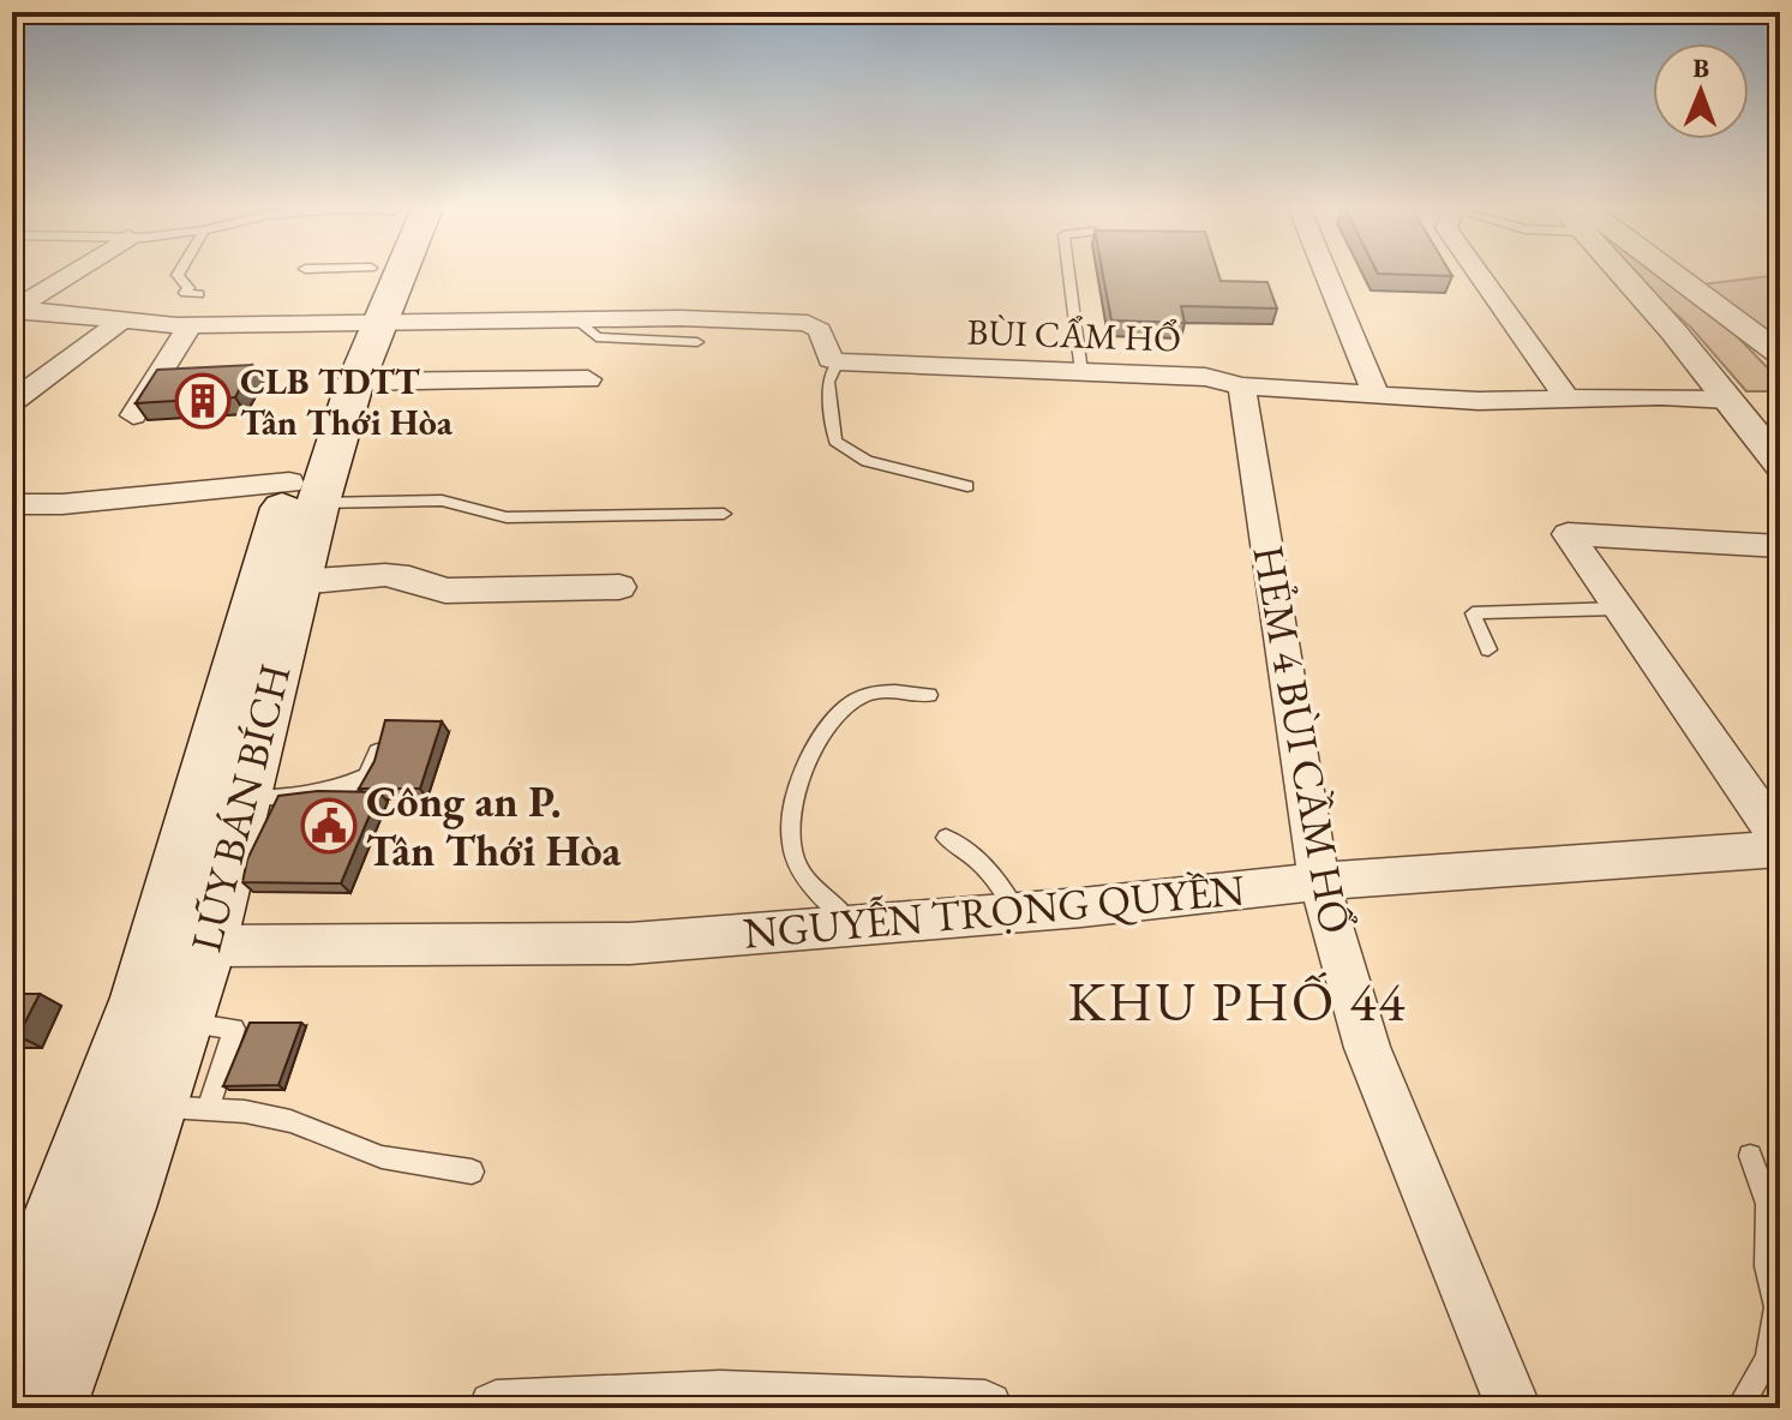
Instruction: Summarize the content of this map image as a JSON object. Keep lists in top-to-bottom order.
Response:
{
  "streets": {
    "main road": ["LŨY BÁN BÍCH"],
    "street": ["BÙI CẨM HỔ", "HẺM 4 BÙI CẦM HỔ", "NGUYỄN TRỌNG QUYỀN"]
  },
  "crossings": [
    ["BÙI CẨM HỔ", "HẺM 4 BÙI CẦM HỔ"],
    ["HẺM 4 BÙI CẦM HỔ", "NGUYỄN TRỌNG QUYỀN"],
    ["LŨY BÁN BÍCH", "NGUYỄN TRỌNG QUYỀN"]
  ],
  "districts": ["KHU PHỐ 44"],
  "places": {
    "building": ["CLB TDTT Tân Thới Hòa"],
    "public building": ["Công an P. Tân Thới Hòa"]
  },
  "north": "top"
}
